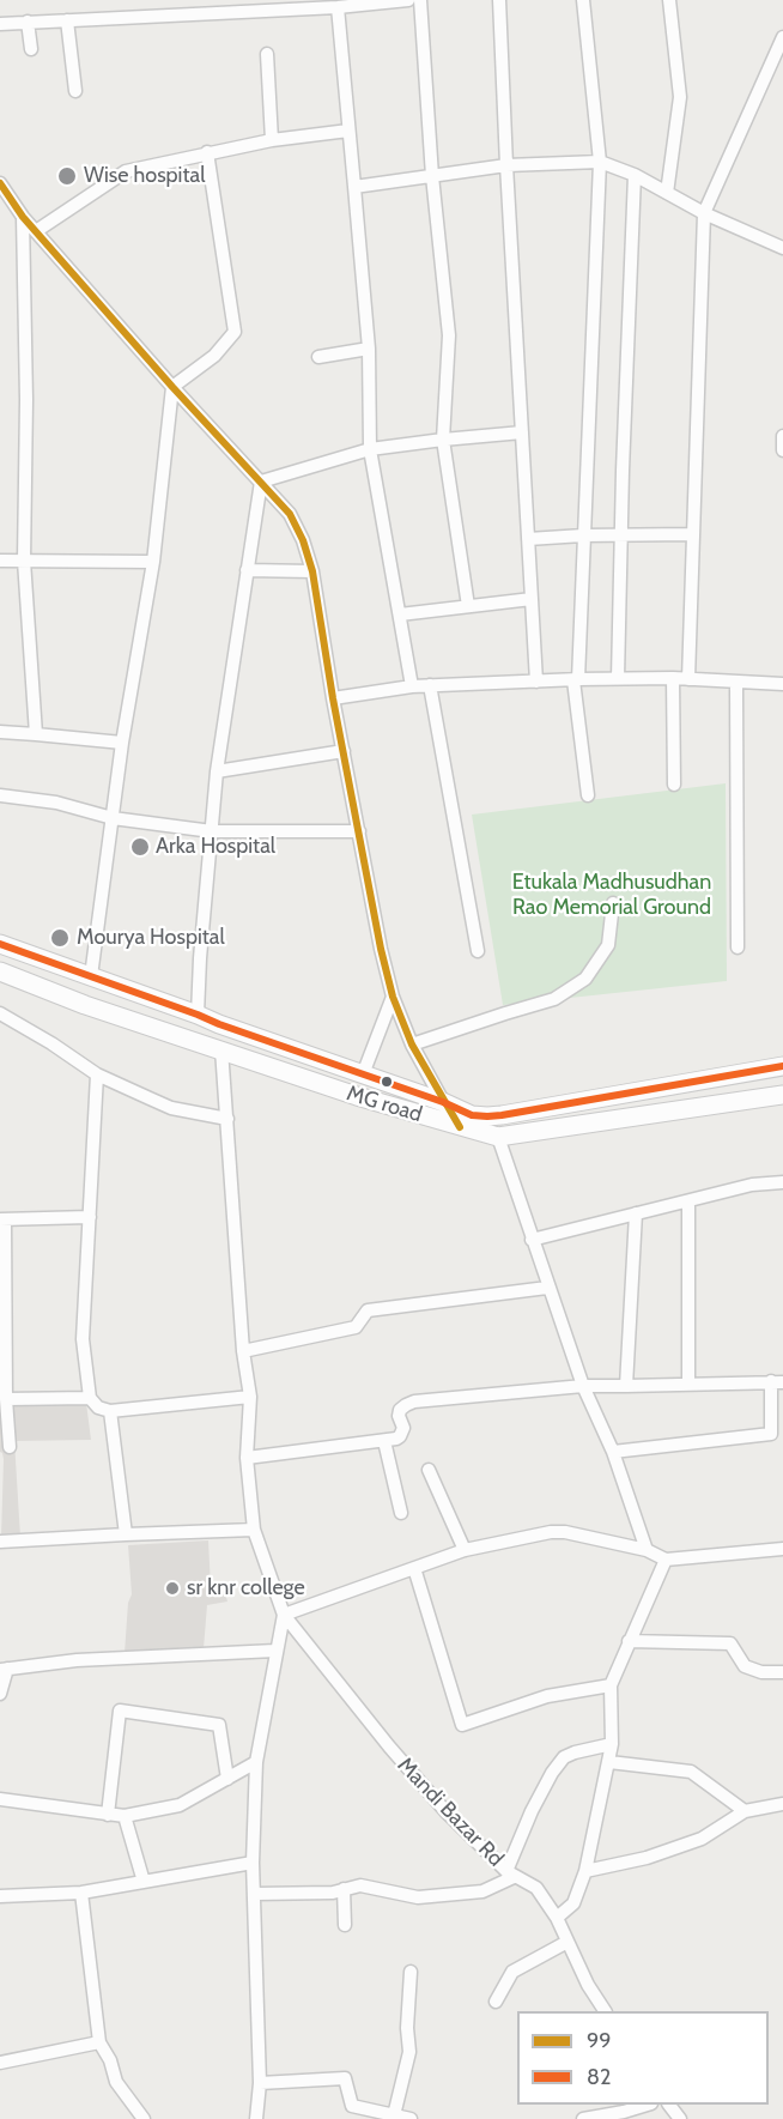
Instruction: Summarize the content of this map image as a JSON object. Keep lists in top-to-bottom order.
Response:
{
  "streets": {
    "main road": ["MG road"],
    "street": ["Mandi Bazar Rd"]
  },
  "parks": ["Etukala Madhusudhan Rao Memorial Ground"],
  "places": [
    "Wise hospital",
    "Arka Hospital",
    "Mourya Hospital",
    "sr knr college"
  ],
  "lines": ["transit line 99", "transit line 82"],
  "legend": ["99", "82"]
}
